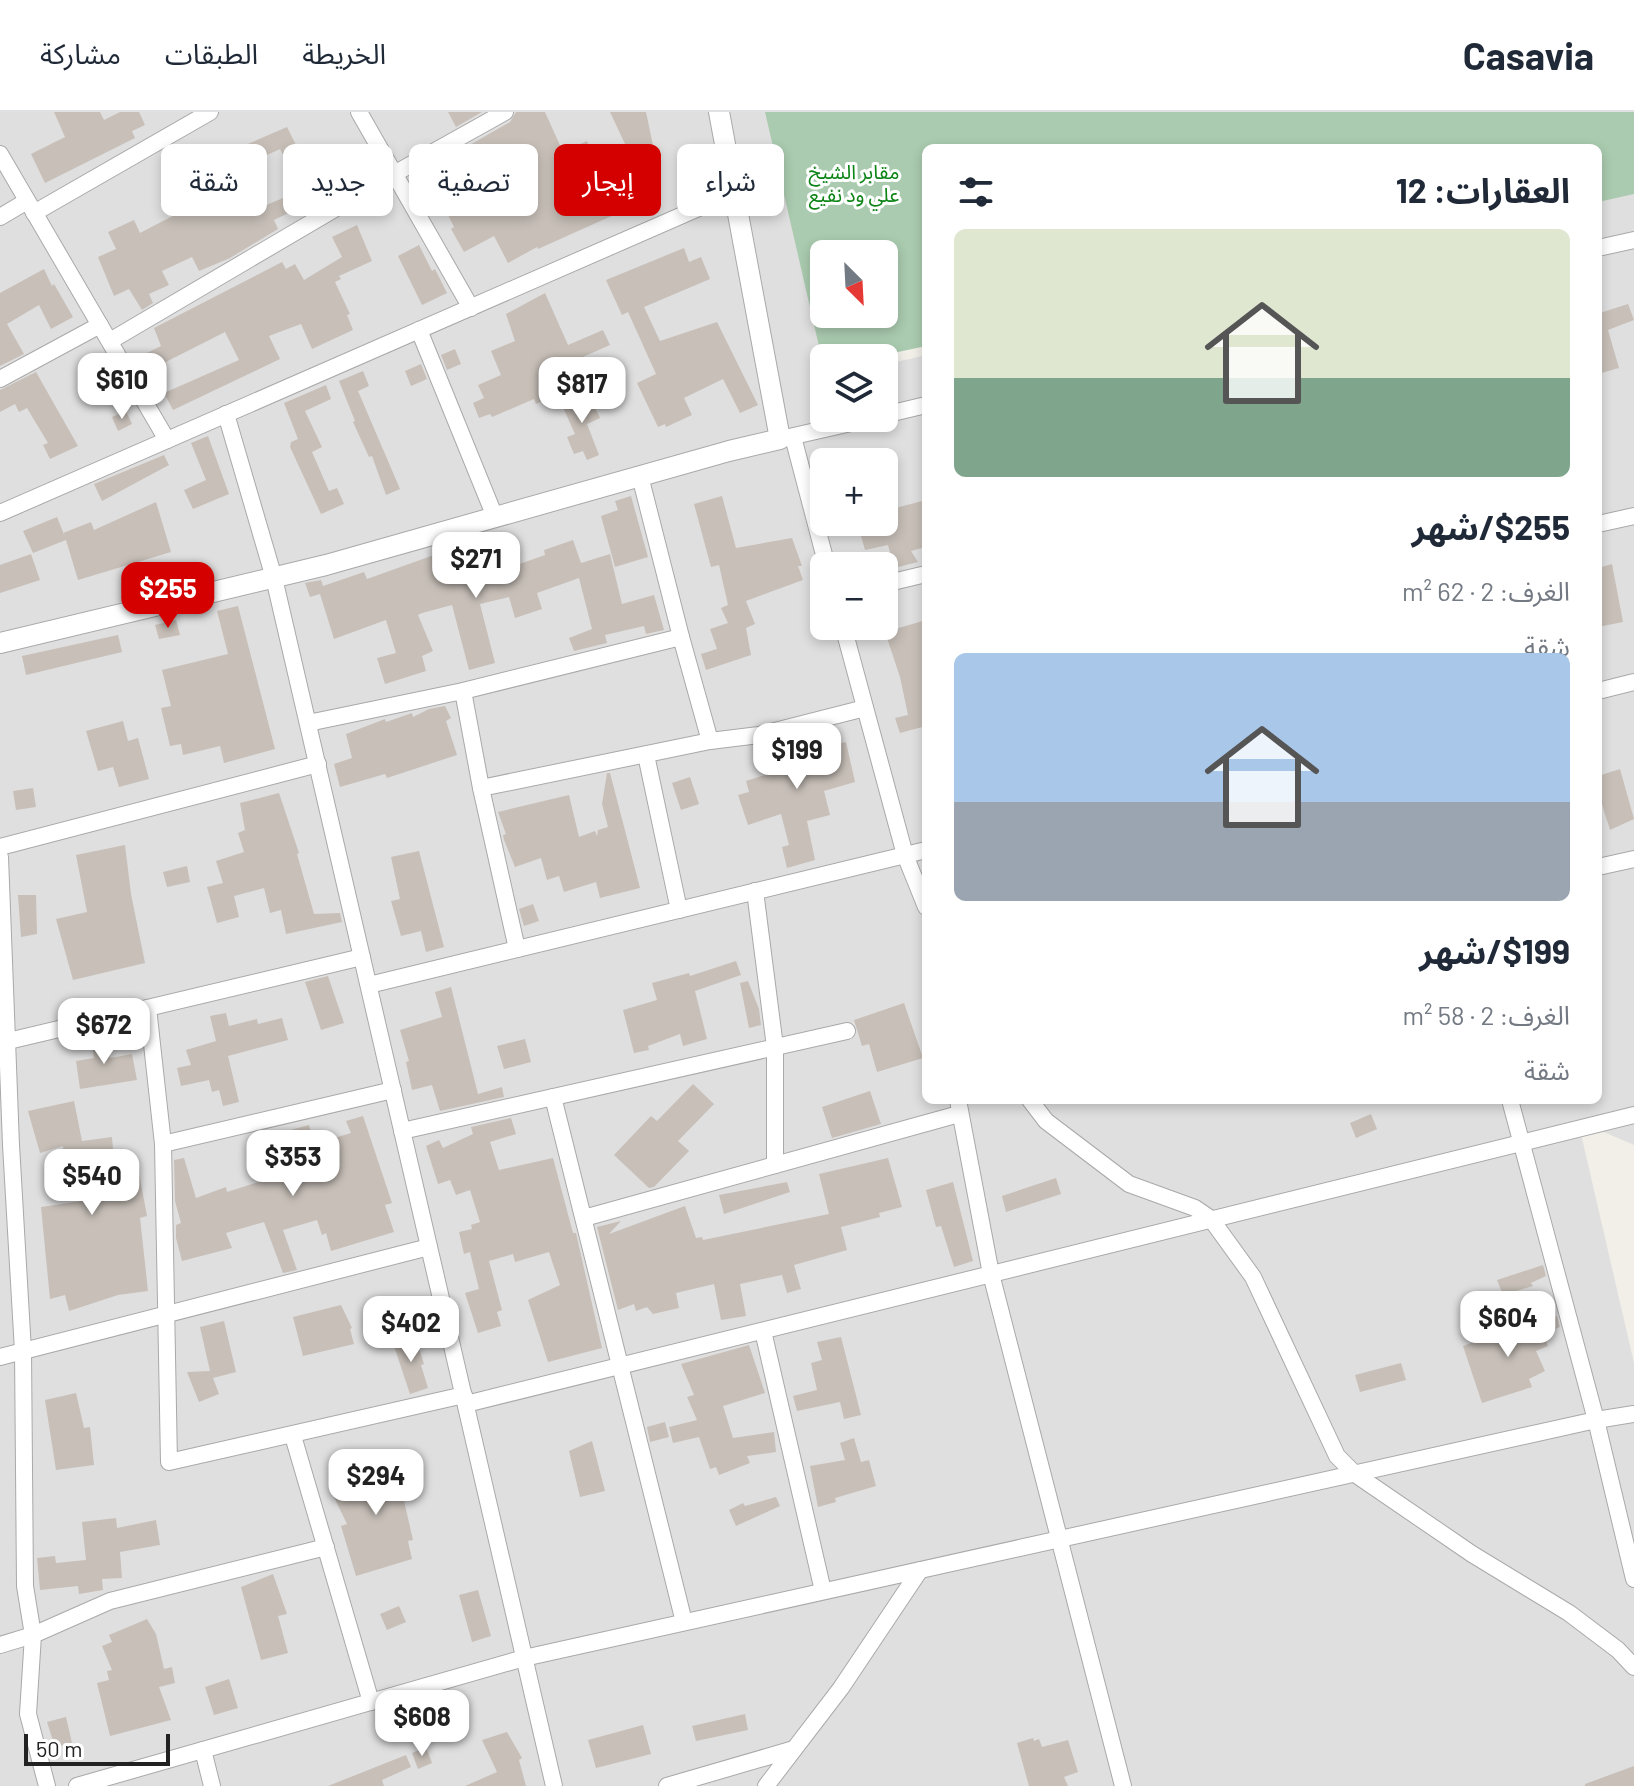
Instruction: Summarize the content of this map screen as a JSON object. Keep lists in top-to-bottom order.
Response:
{
  "parks": ["مقابر الشيخ علي ود نفيع"],
  "scale_bar": "50 m",
  "north": "bottom right",
  "page": {
    "header": "Casavia",
    "nav": ["الخريطة", "الطبقات", "مشاركة"],
    "chip": [
      "شراء",
      "إيجار",
      "تصفية",
      "جديد",
      "شقة"
    ],
    "heading": "العقارات: 12",
    "map_buttons": ["+", "−"],
    "list": [
      {
        "name": "$255/شهر",
        "note": "الغرف: 2 · 62 m² · شقة"
      },
      {
        "name": "$199/شهر",
        "note": "الغرف: 2 · 58 m² · شقة"
      }
    ],
    "price": [
      "$610",
      "$817",
      "$271",
      "$255",
      "$199",
      "$672",
      "$353",
      "$540",
      "$604",
      "$402",
      "$294",
      "$608"
    ],
    "scale": "50 m"
  }
}
